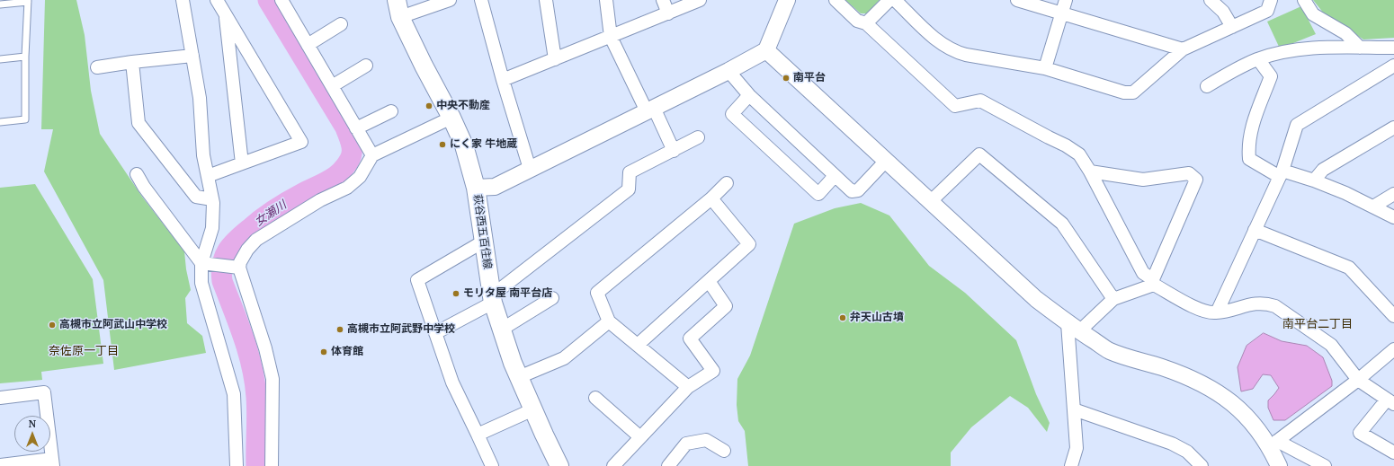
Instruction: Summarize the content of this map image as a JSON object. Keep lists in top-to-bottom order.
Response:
{
  "streets": {
    "main road": ["萩谷西五百住線"]
  },
  "districts": ["南平台二丁目", "奈佐原一丁目"],
  "water": ["女瀬川"],
  "places": [
    "南平台",
    "中央不動産",
    "にく家 牛地蔵",
    "モリタ屋 南平台店",
    "弁天山古墳",
    "高槻市立阿武山中学校",
    "高槻市立阿武野中学校",
    "体育館"
  ],
  "north": "top"
}
